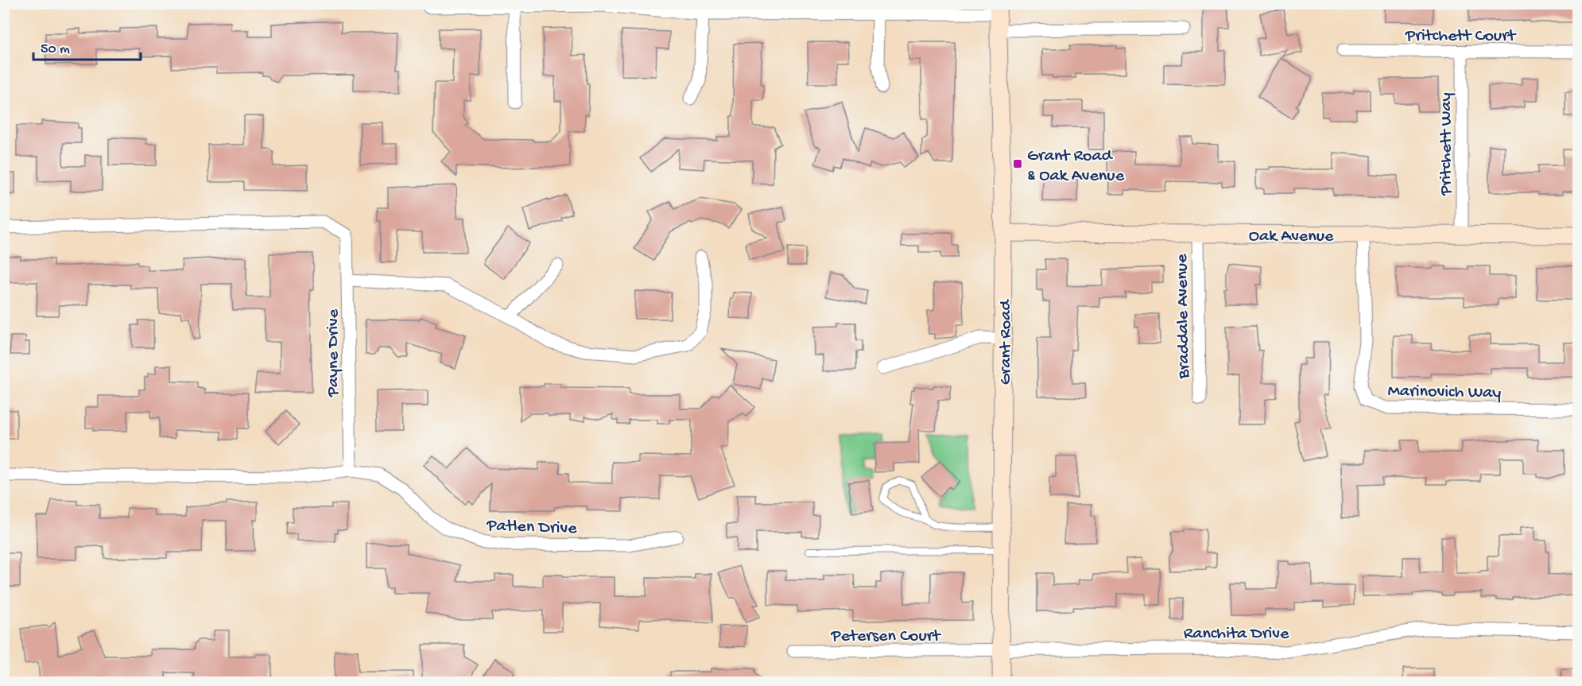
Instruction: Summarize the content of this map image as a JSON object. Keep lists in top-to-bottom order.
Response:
{
  "streets": {
    "main road": ["Oak Avenue", "Grant Road"],
    "street": [
      "Pritchett Court",
      "Pritchett Way",
      "Braddale Avenue",
      "Payne Drive",
      "Marinovich Way",
      "Patlen Drive",
      "Ranchita Drive",
      "Petersen Court"
    ]
  },
  "crossings": [
    ["Pritchett Court", "Pritchett Way"],
    ["Pritchett Way", "Oak Avenue"],
    ["Oak Avenue", "Braddale Avenue"],
    ["Oak Avenue", "Grant Road"],
    ["Oak Avenue", "Marinovich Way"],
    ["Grant Road", "Ranchita Drive"],
    ["Payne Drive", "Patlen Drive"],
    ["Ranchita Drive", "Petersen Court"]
  ],
  "places": {
    "transit": ["Grant Road & Oak Avenue"]
  },
  "scale_bar": "50 m"
}
